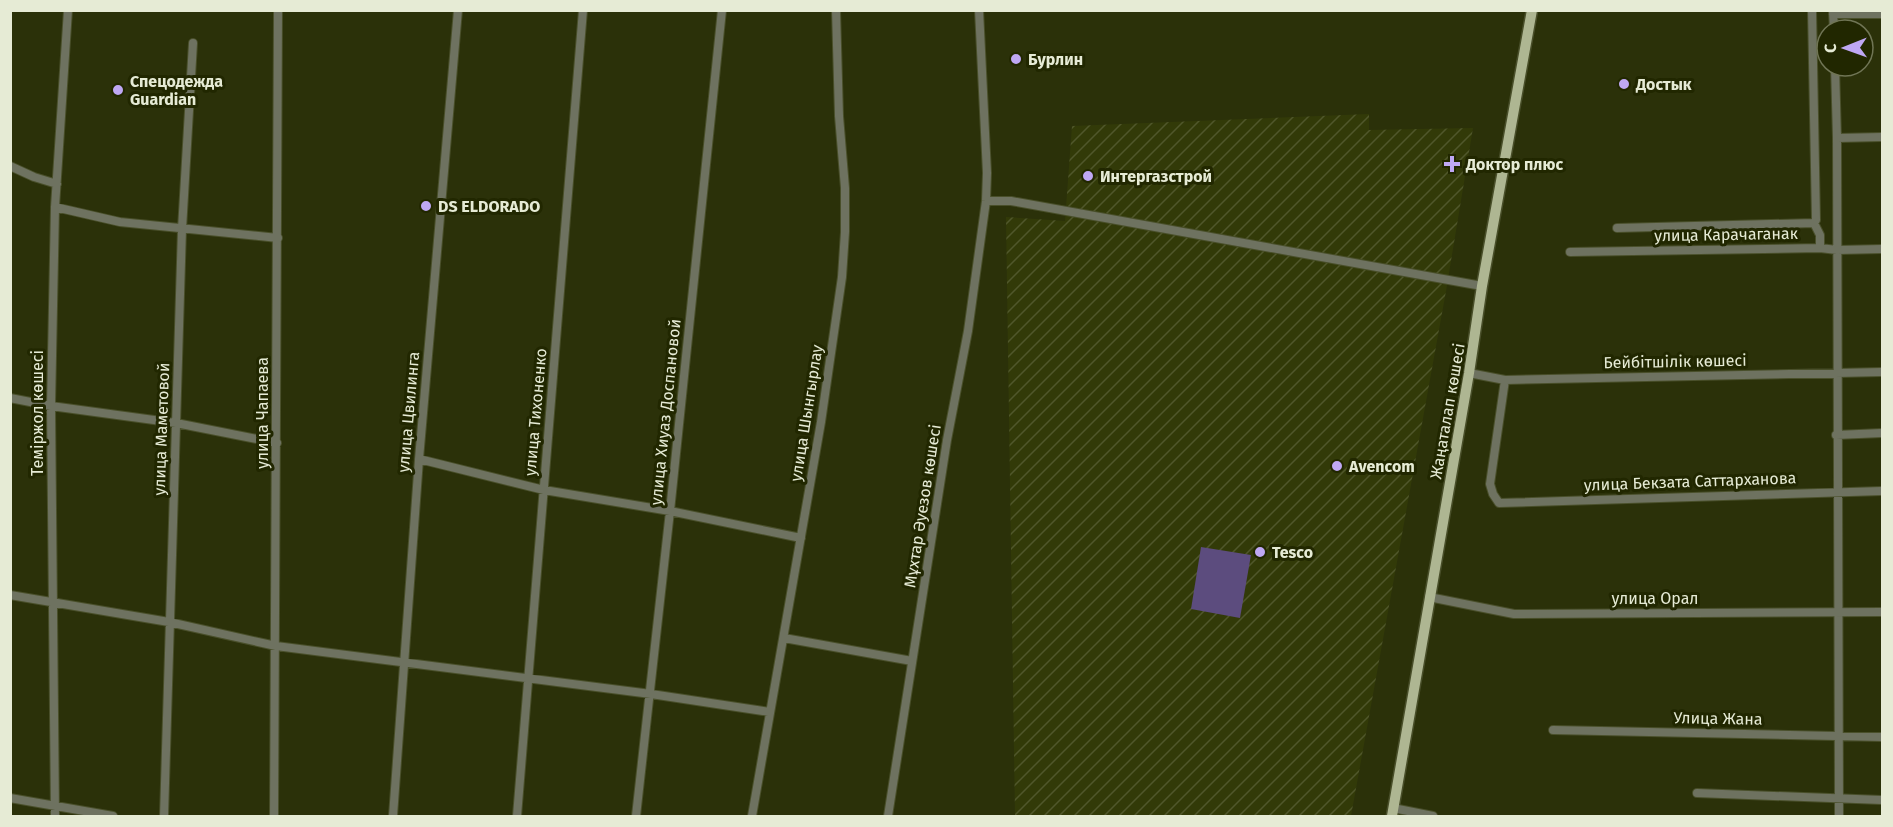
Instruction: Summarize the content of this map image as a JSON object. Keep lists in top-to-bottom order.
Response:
{
  "streets": {
    "main road": ["Жаңаталап көшесі"],
    "street": [
      "улица Карачаганак",
      "Бейбітшілік көшесі",
      "улица Цвилинга",
      "улица Тихоненко",
      "улица Хиуаз Доспановой",
      "Теміржол көшесі",
      "улица Чапаева",
      "улица Шынгырлау",
      "улица Маметовой",
      "улица Бекзата Саттарханова",
      "Мұхтар Әуезов көшесі",
      "улица Орал",
      "Улица Жана"
    ]
  },
  "crossings": [
    ["Бейбітшілік көшесі", "Жаңаталап көшесі"],
    ["Бейбітшілік көшесі", "улица Бекзата Саттарханова"],
    ["Жаңаталап көшесі", "улица Орал"]
  ],
  "places": {
    "other": [
      "Бурлин",
      "Достык",
      "Спецодежда Guardian",
      "Интергазстрой",
      "DS ELDORADO",
      "Avencom",
      "Tesco"
    ],
    "health": ["Доктор плюс"]
  },
  "north": "left"
}
